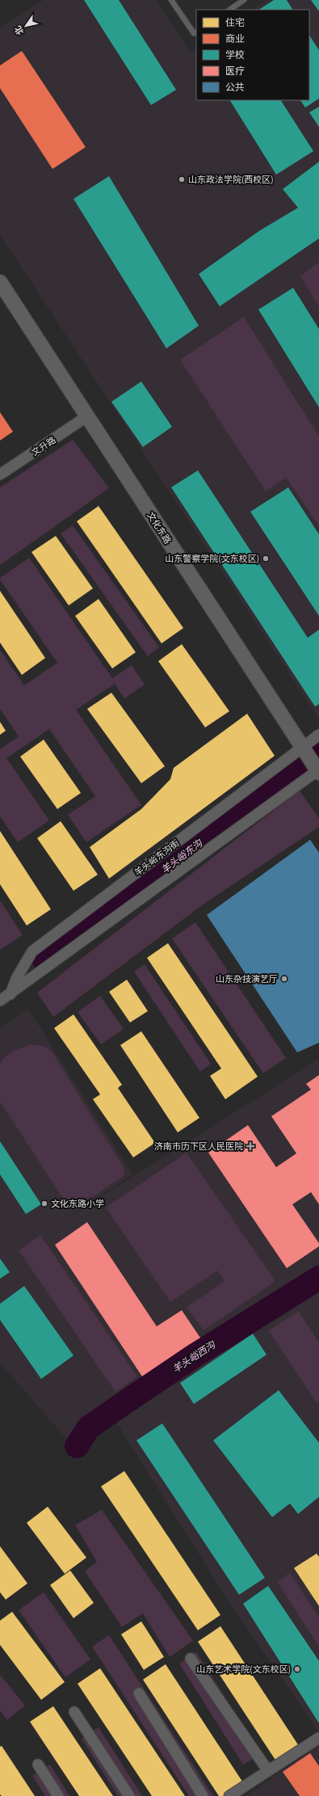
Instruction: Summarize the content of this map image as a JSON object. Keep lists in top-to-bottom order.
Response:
{
  "streets": {
    "main road": ["文化东路"],
    "street": ["文升路", "羊头峪东沟街"]
  },
  "crossings": [
    ["文升路", "文化东路"],
    ["文化东路", "羊头峪东沟街"]
  ],
  "water": ["羊头峪东沟", "羊头峪西沟"],
  "places": {
    "other": [
      "山东政法学院(西校区)",
      "山东警察学院(文东校区)",
      "山东杂技演艺厅",
      "文化东路小学",
      "山东艺术学院(文东校区)"
    ],
    "health": ["济南市历下区人民医院"]
  },
  "legend": [
    "住宅",
    "商业",
    "学校",
    "医疗",
    "公共"
  ],
  "north": "bottom left"
}
